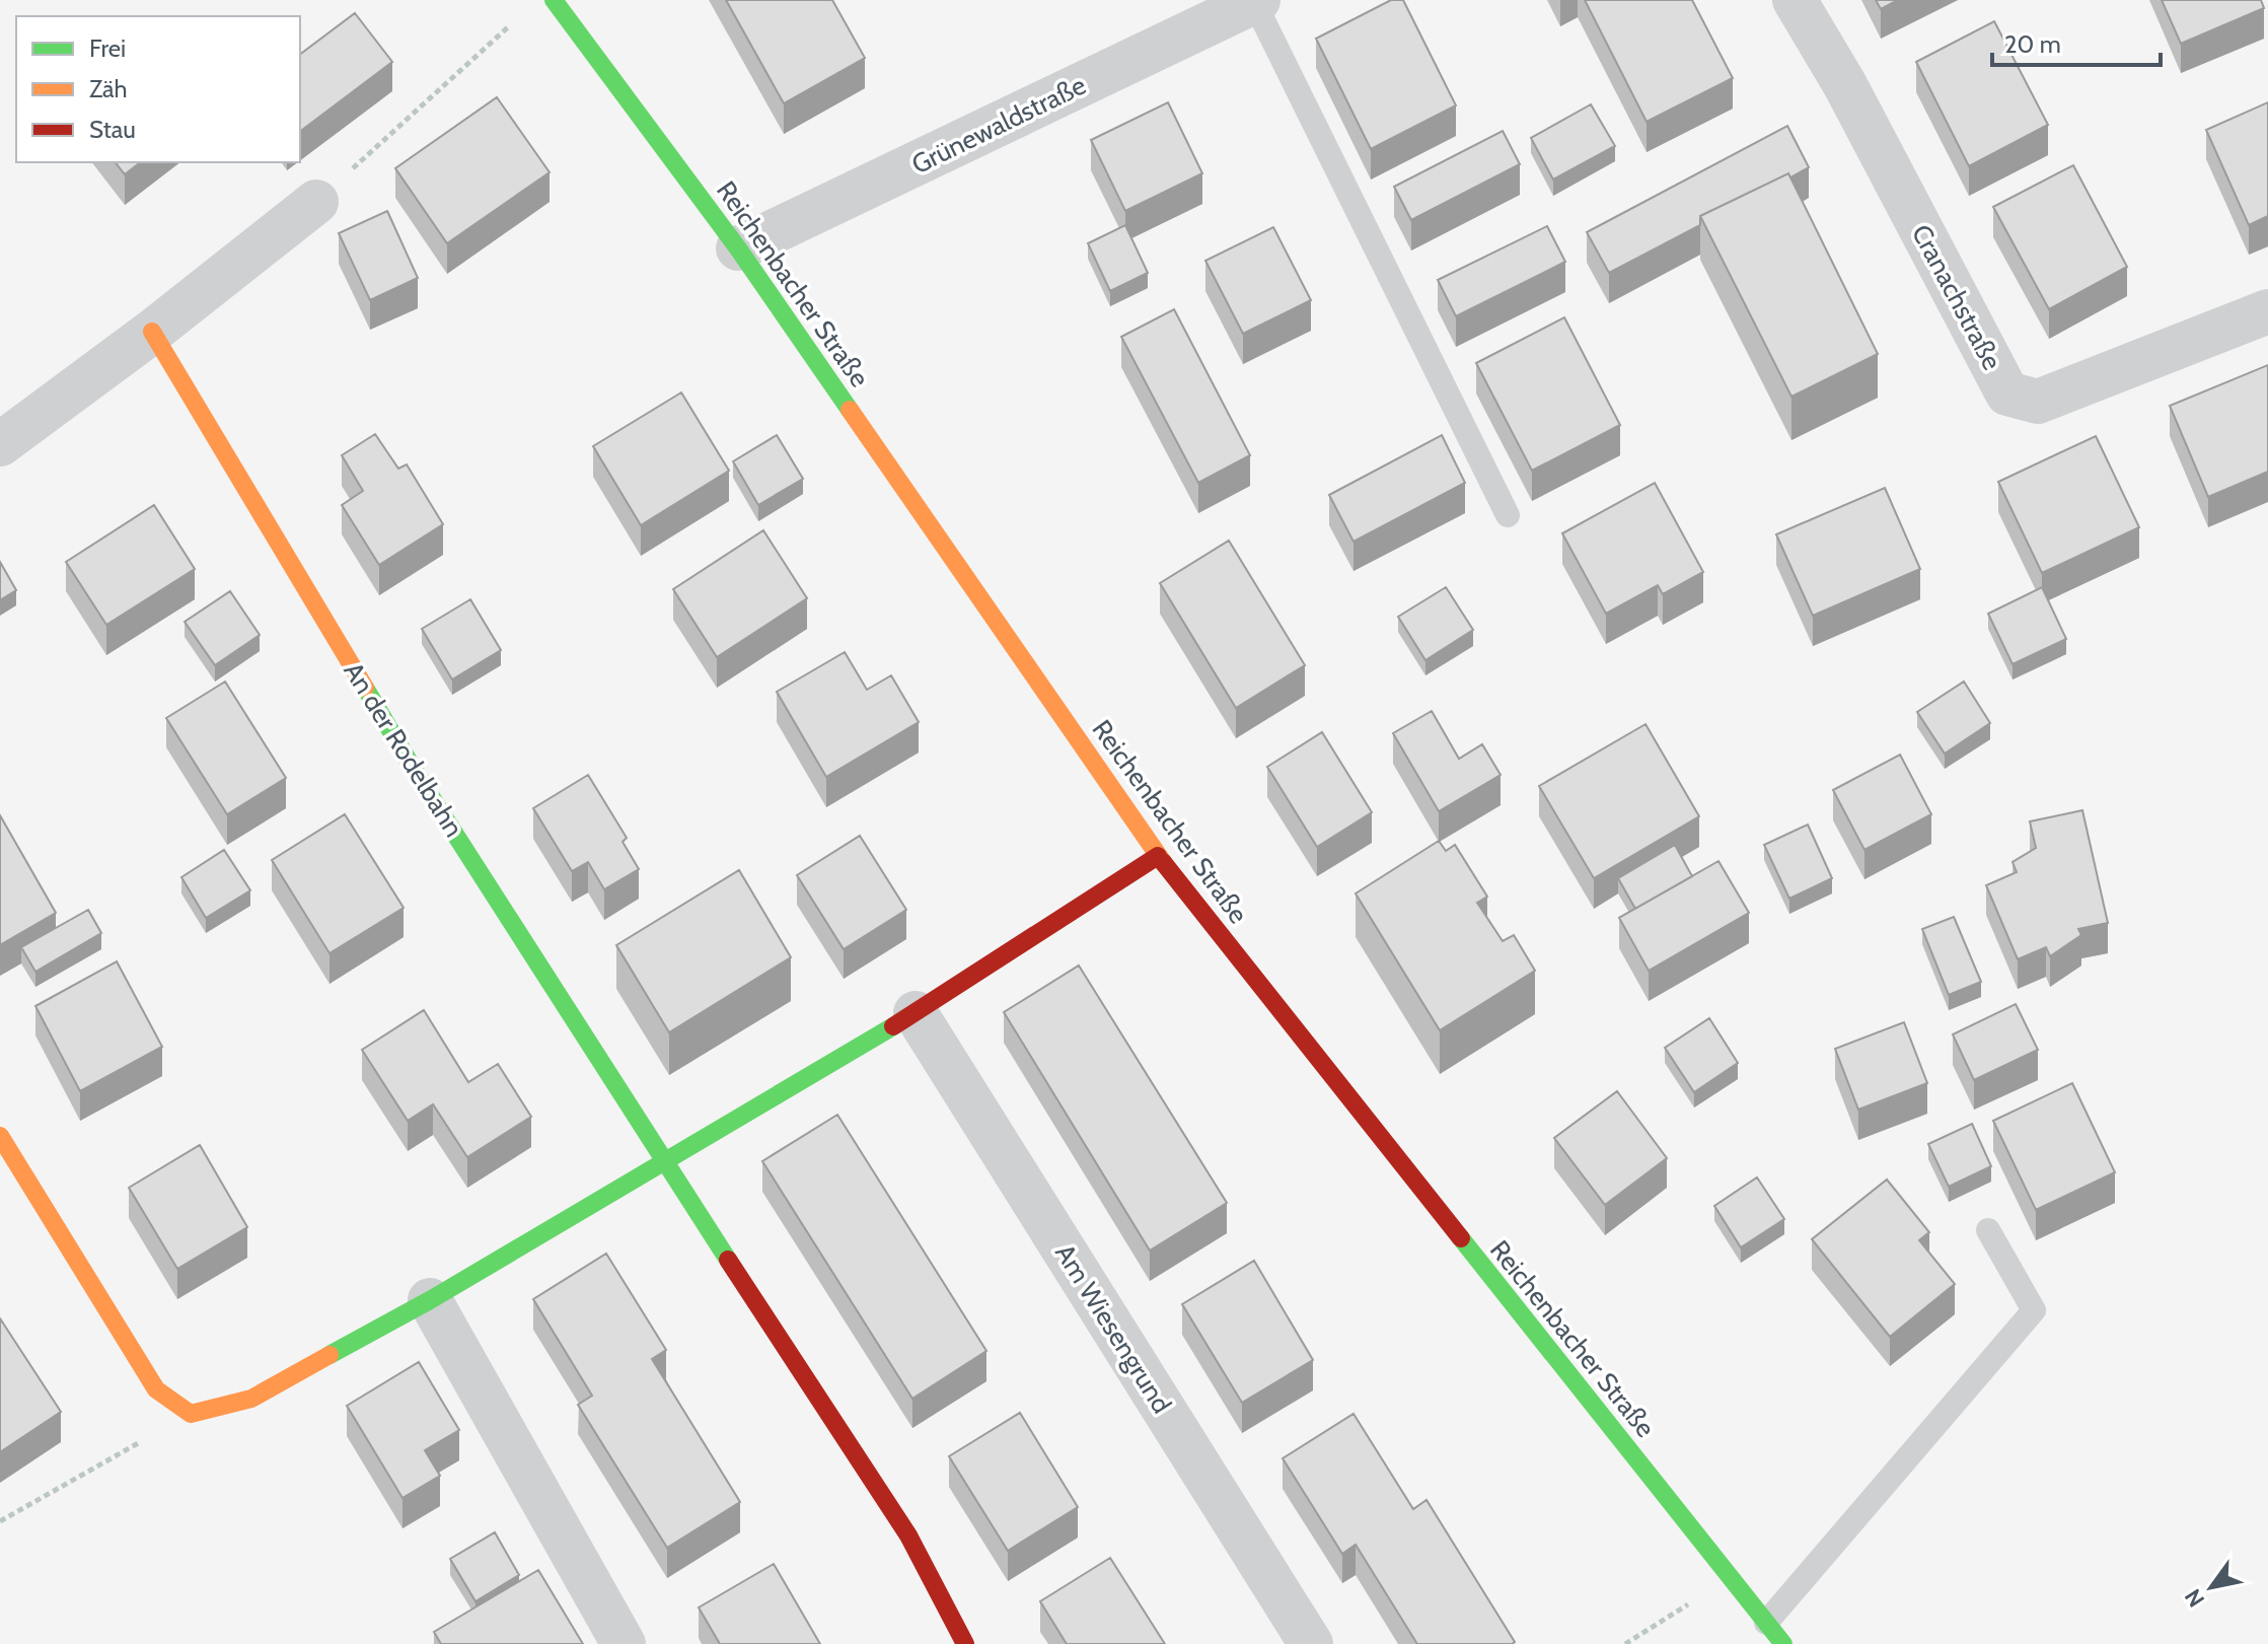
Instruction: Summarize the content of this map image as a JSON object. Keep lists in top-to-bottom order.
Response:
{
  "streets": {
    "street": [
      "Grünewaldstraße",
      "Reichenbacher Straße",
      "Cranachstraße",
      "An der Rodelbahn",
      "Am Wiesengrund"
    ]
  },
  "crossings": [
    ["Grünewaldstraße", "Reichenbacher Straße"]
  ],
  "legend": ["Frei", "Zäh", "Stau"],
  "scale_bar": "20 m",
  "north": "bottom left"
}
